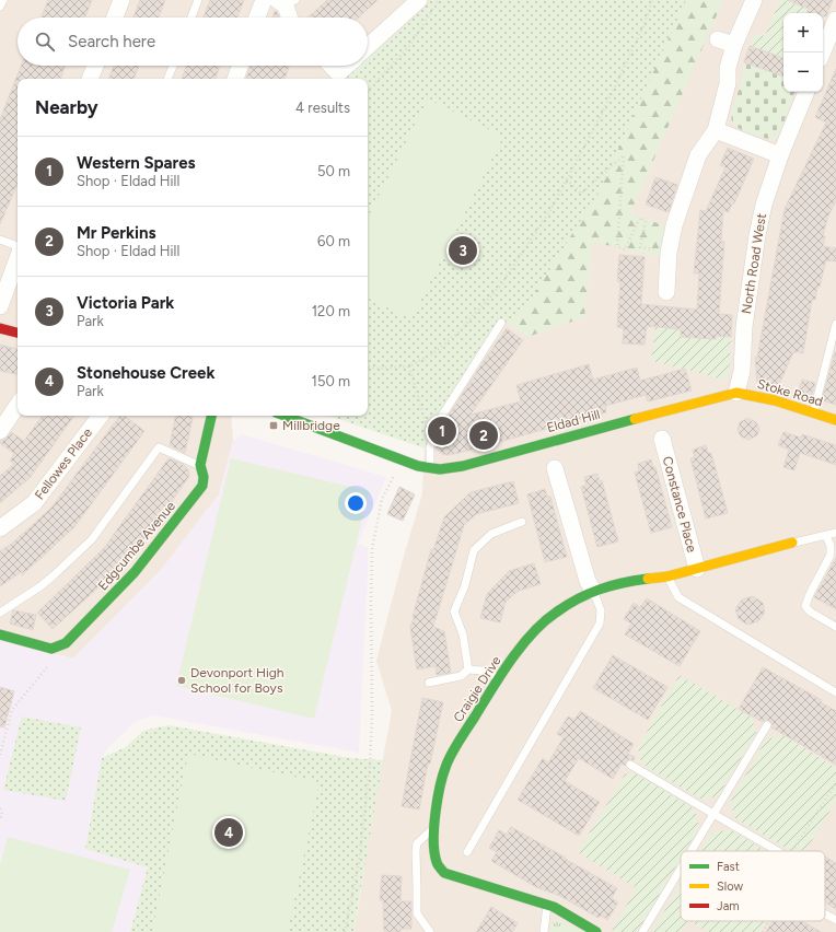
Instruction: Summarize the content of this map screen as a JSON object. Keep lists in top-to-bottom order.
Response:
{
  "streets": {
    "street": [
      "North Road West",
      "Stoke Road",
      "Eldad Hill",
      "Fellowes Place",
      "Constance Place",
      "Edgcumbe Avenue",
      "Craigie Drive"
    ]
  },
  "crossings": [
    ["North Road West", "Stoke Road"],
    ["North Road West", "Eldad Hill"],
    ["Stoke Road", "Eldad Hill"],
    ["Constance Place", "Craigie Drive"]
  ],
  "places": {
    "transit": ["Millbridge"],
    "other": ["Devonport High School for Boys"]
  },
  "legend": ["Fast", "Slow", "Jam"],
  "page": {
    "map_buttons": ["+", "−"],
    "search": "Search here",
    "heading": ["Nearby", "4 results"],
    "list": [
      {
        "mark": "1",
        "name": "Western Spares",
        "note": "Shop · Eldad Hill",
        "value": "50 m"
      },
      {
        "mark": "2",
        "name": "Mr Perkins",
        "note": "Shop · Eldad Hill",
        "value": "60 m"
      },
      {
        "mark": "3",
        "name": "Victoria Park",
        "note": "Park",
        "value": "120 m"
      },
      {
        "mark": "4",
        "name": "Stonehouse Creek",
        "note": "Park",
        "value": "150 m"
      }
    ],
    "pins": [
      "3",
      "1",
      "2",
      "4"
    ]
  }
}
